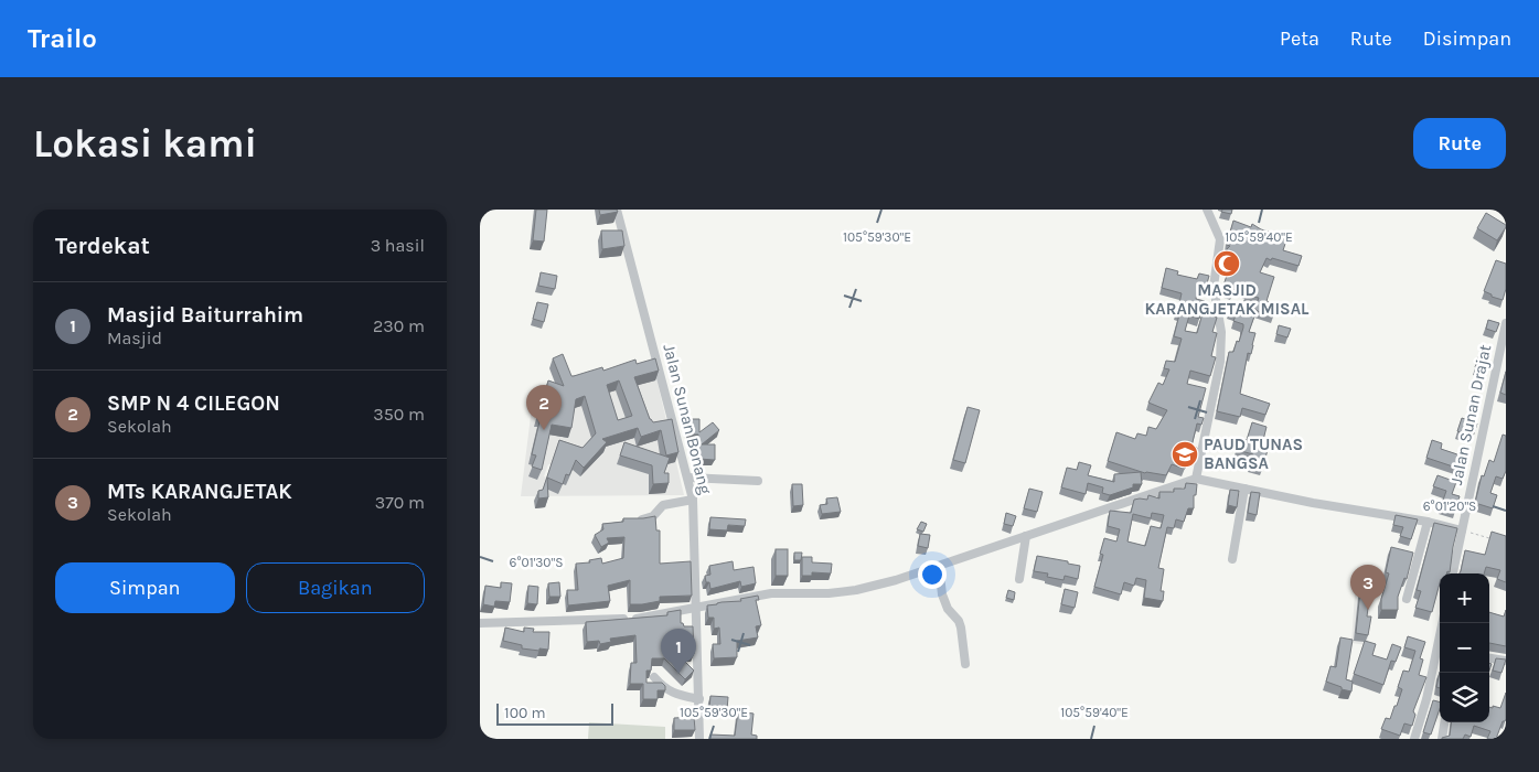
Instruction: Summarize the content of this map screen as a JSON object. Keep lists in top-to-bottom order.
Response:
{
  "streets": {
    "street": ["Jalan Sunan Drajat", "Jalan Sunan Bonang"]
  },
  "places": {
    "mosque": ["MASJID KARANGJETAK MISAL"],
    "school or university": ["PAUD TUNAS BANGSA"]
  },
  "scale_bar": "100 m",
  "page": {
    "header": "Trailo",
    "nav": ["Peta", "Rute", "Disimpan"],
    "buttons": [
      "Rute",
      ["Simpan", "Bagikan"]
    ],
    "title": "Lokasi kami",
    "heading": ["Terdekat", "3 hasil"],
    "list": [
      {
        "mark": "1",
        "name": "Masjid Baiturrahim",
        "note": "Masjid",
        "value": "230 m"
      },
      {
        "mark": "2",
        "name": "SMP N 4 CILEGON",
        "note": "Sekolah",
        "value": "350 m"
      },
      {
        "mark": "3",
        "name": "MTs KARANGJETAK",
        "note": "Sekolah",
        "value": "370 m"
      }
    ],
    "pins": ["2", "3", "1"],
    "map_buttons": ["+", "−"],
    "scale": "100 m"
  },
  "coordinates": [
    "105°59'30\"E",
    "105°59'40\"E",
    "6°01'20\"S",
    "6°01'30\"S"
  ]
}
